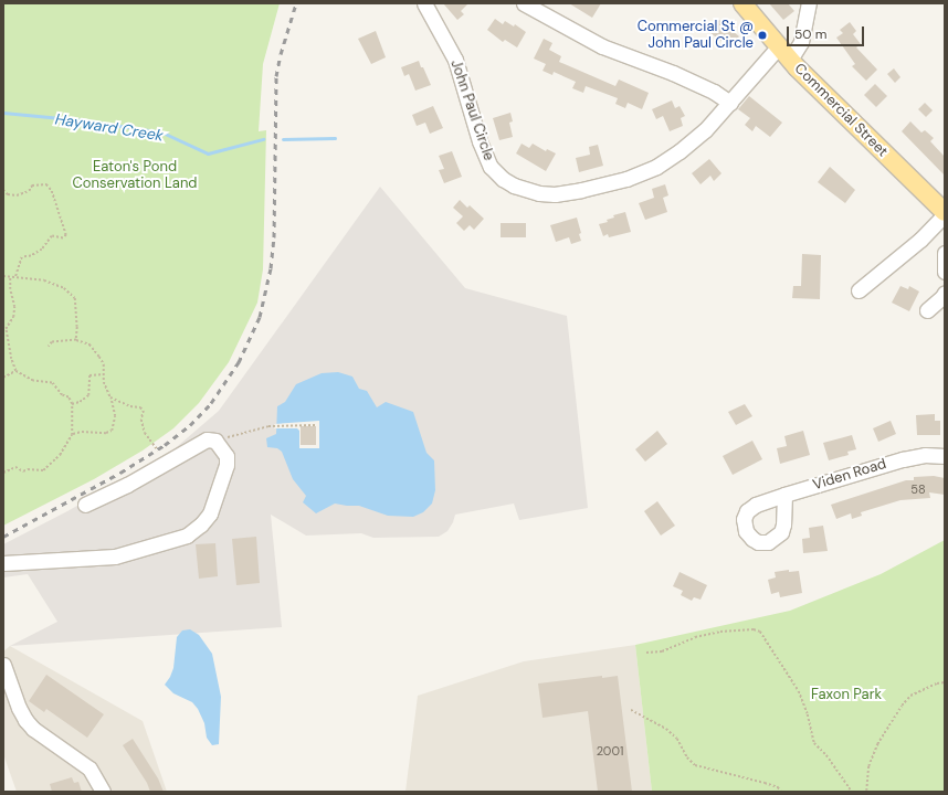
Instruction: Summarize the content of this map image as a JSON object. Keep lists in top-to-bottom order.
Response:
{
  "streets": {
    "main road": ["Commercial Street"],
    "street": ["John Paul Circle", "Viden Road"]
  },
  "crossings": [
    ["John Paul Circle", "Commercial Street"]
  ],
  "water": ["Hayward Creek"],
  "parks": ["Eaton's Pond Conservation Land", "Faxon Park"],
  "places": ["Commercial St @ John Paul Circle"],
  "house_numbers": ["58", "2001"],
  "scale_bar": "50 m"
}
